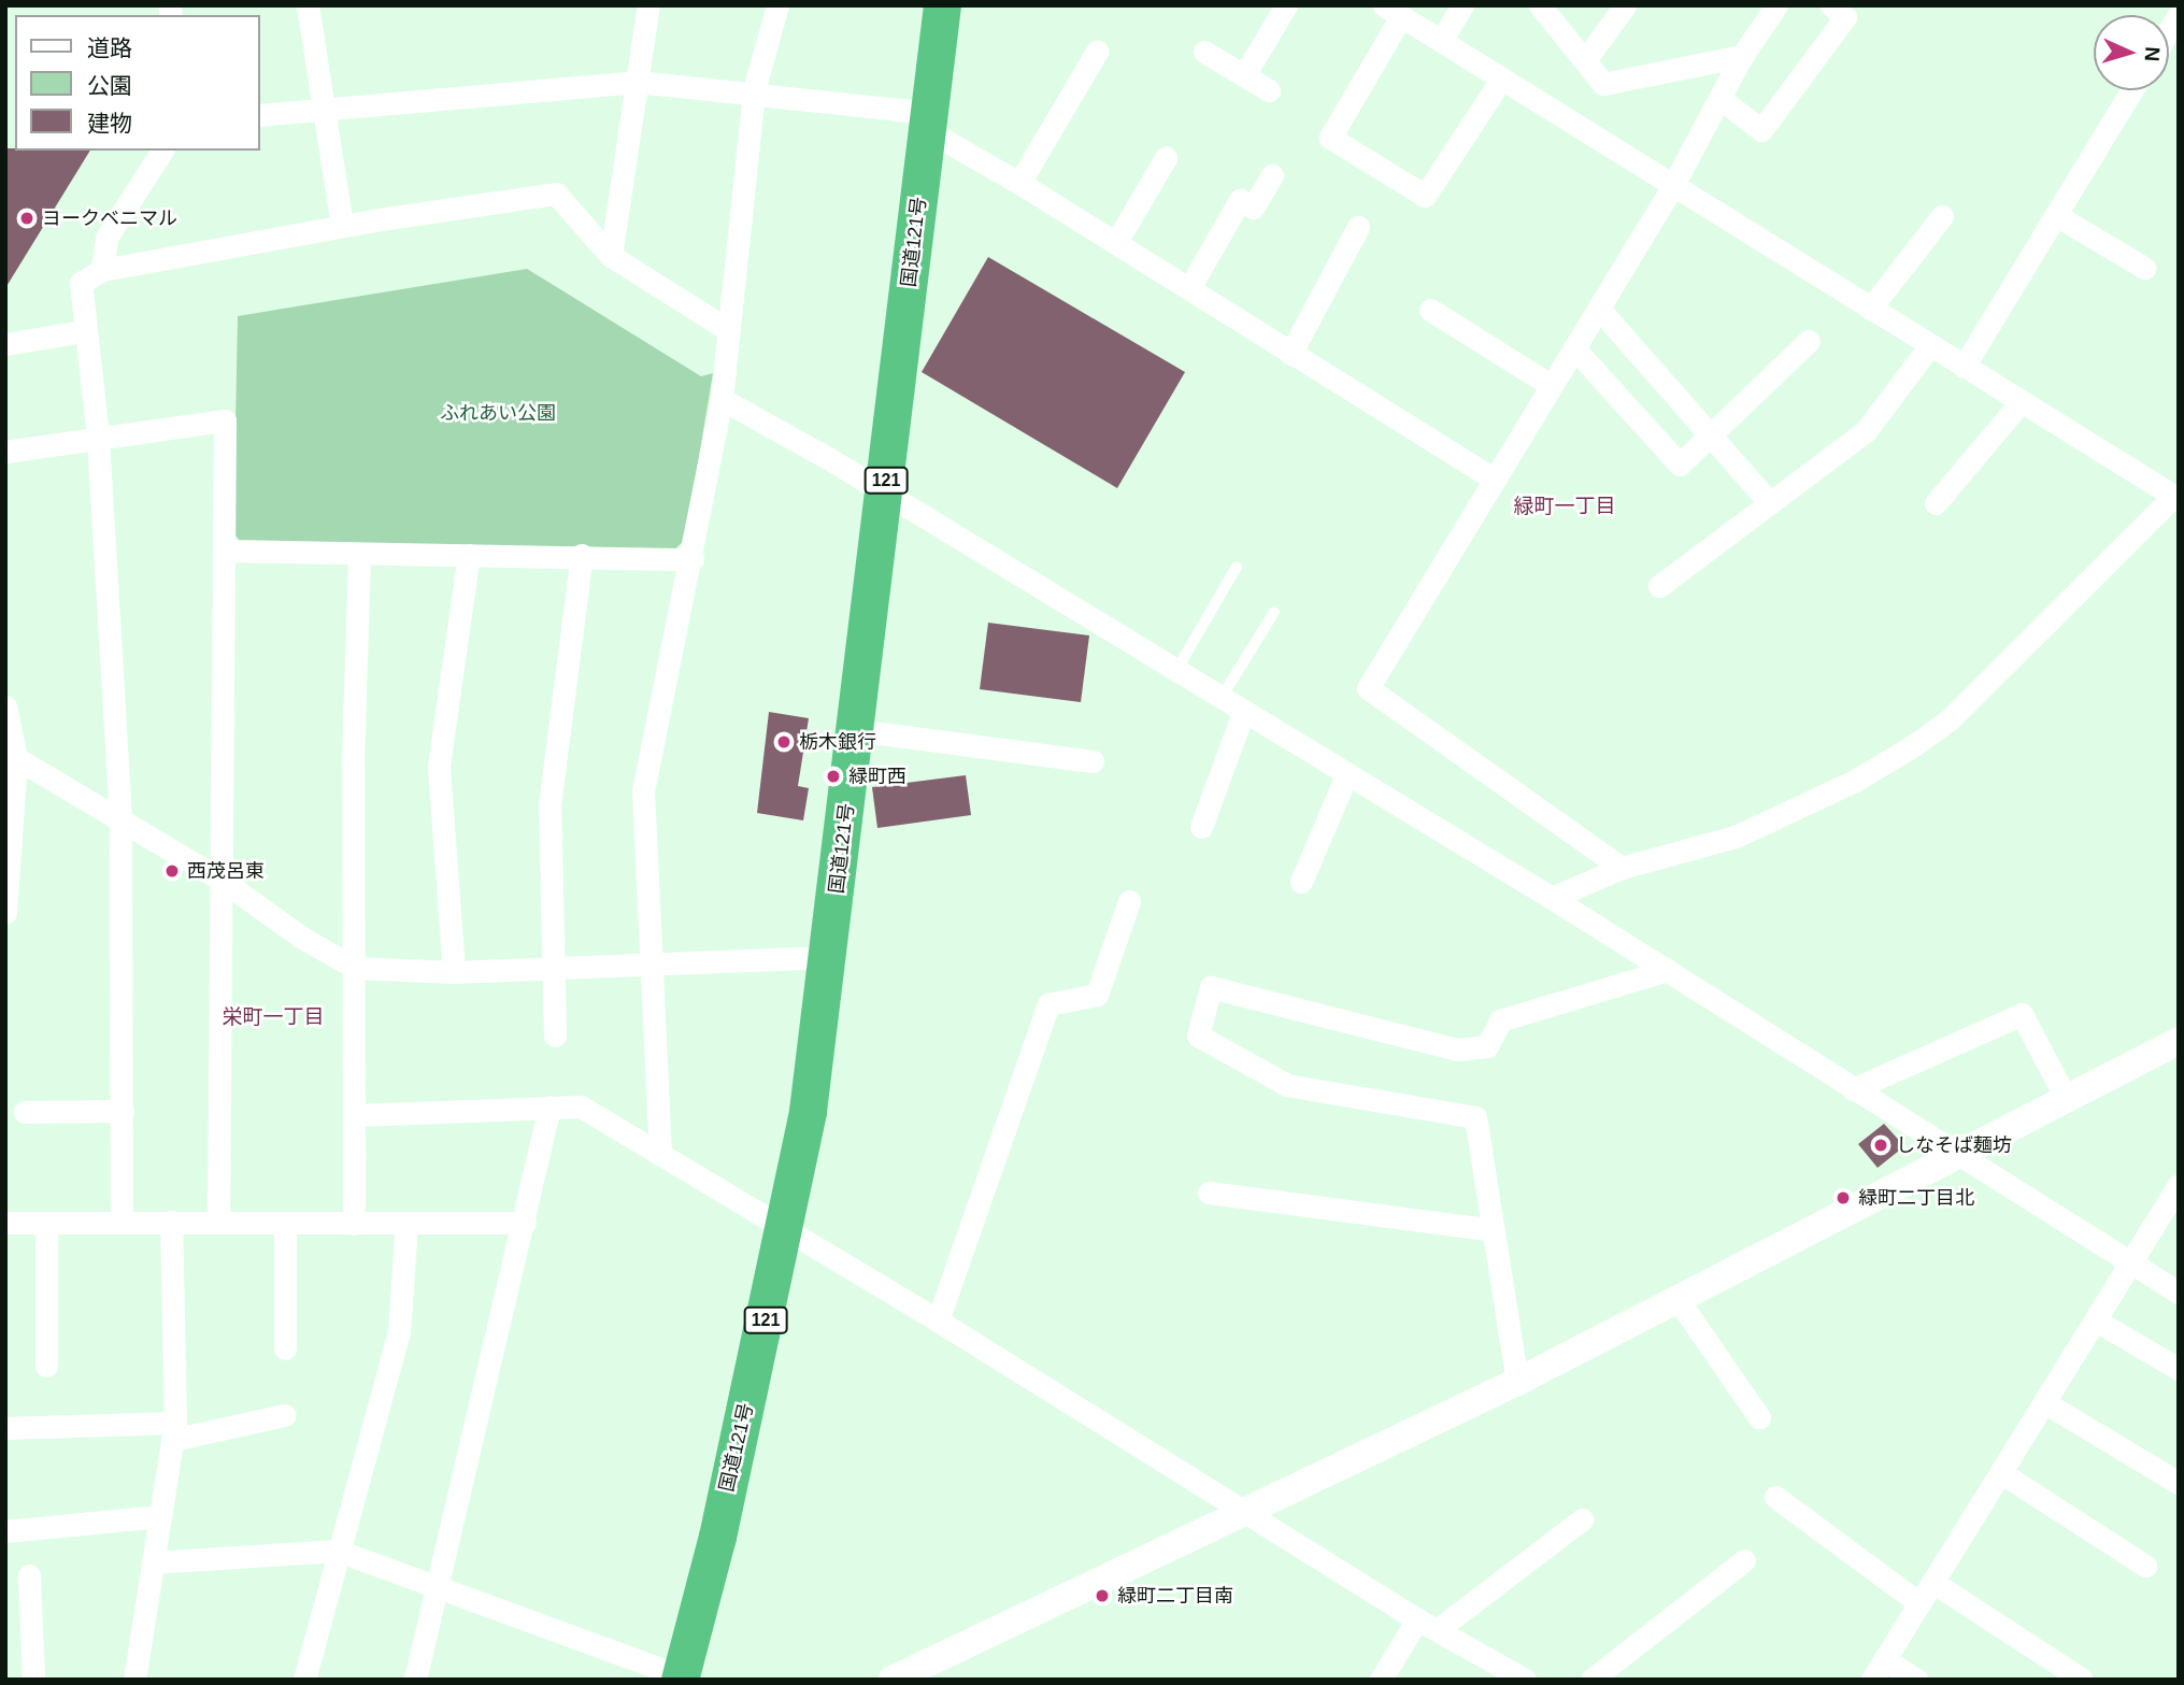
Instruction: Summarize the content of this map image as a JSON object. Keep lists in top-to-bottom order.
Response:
{
  "streets": {
    "highway": ["国道121号", "121"]
  },
  "districts": ["緑町一丁目", "栄町一丁目"],
  "parks": ["ふれあい公園"],
  "places": [
    "ヨークベニマル",
    "栃木銀行",
    "緑町西",
    "西茂呂東",
    "しなそば麺坊",
    "緑町二丁目北",
    "緑町二丁目南"
  ],
  "legend": ["道路", "公園", "建物"],
  "north": "right"
}
